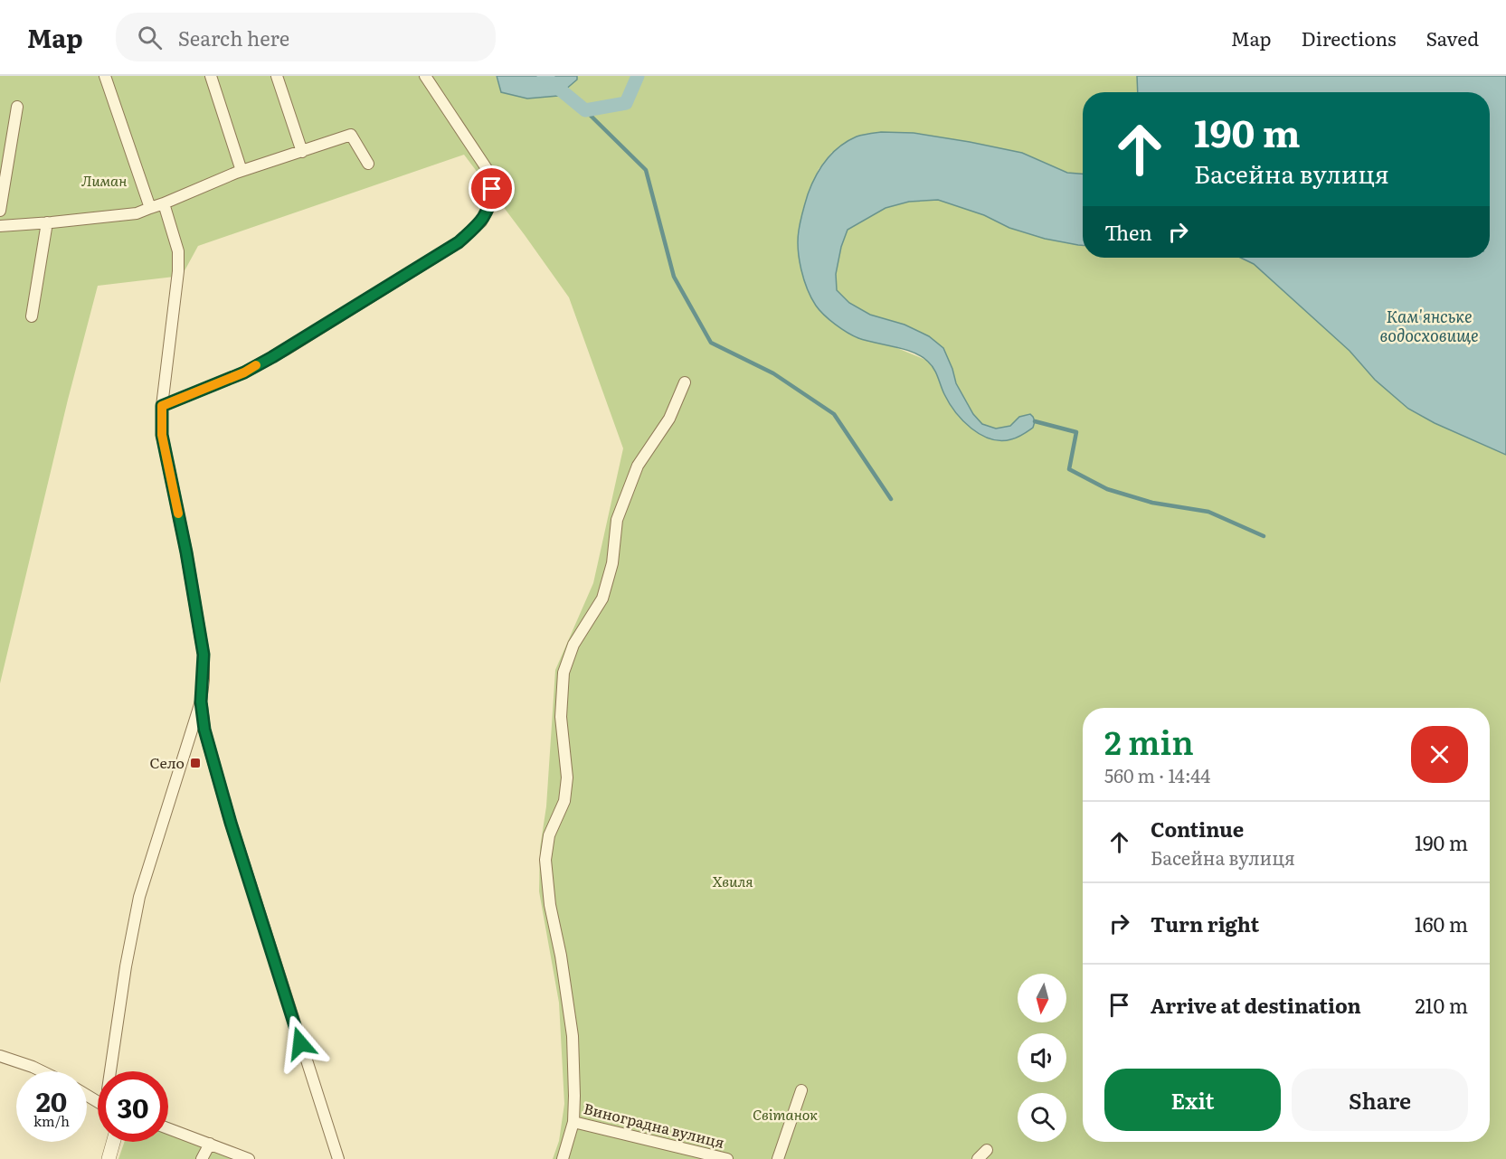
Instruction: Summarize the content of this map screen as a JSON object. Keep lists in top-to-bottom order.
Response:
{
  "streets": {
    "street": ["Виноградна вулиця"]
  },
  "water": ["Кам'янське водосховище"],
  "parks": ["Лиман", "Хвиля", "Світанок"],
  "places": {
    "transit": ["Село"]
  },
  "north": "bottom",
  "page": {
    "header": "Map",
    "search": "Search here",
    "nav": ["Map", "Directions", "Saved"],
    "turn": ["190 m", "Басейна вулиця"],
    "then": "Then",
    "heading": ["2 min", "560 m · 14:44"],
    "list": [
      {
        "name": "Continue",
        "note": "Басейна вулиця",
        "value": "190 m"
      },
      {
        "name": "Turn right",
        "value": "160 m"
      },
      {
        "name": "Arrive at destination",
        "value": "210 m"
      }
    ],
    "buttons": ["Exit", "Share"],
    "speed": "20 km/h",
    "limit": "30"
  }
}
